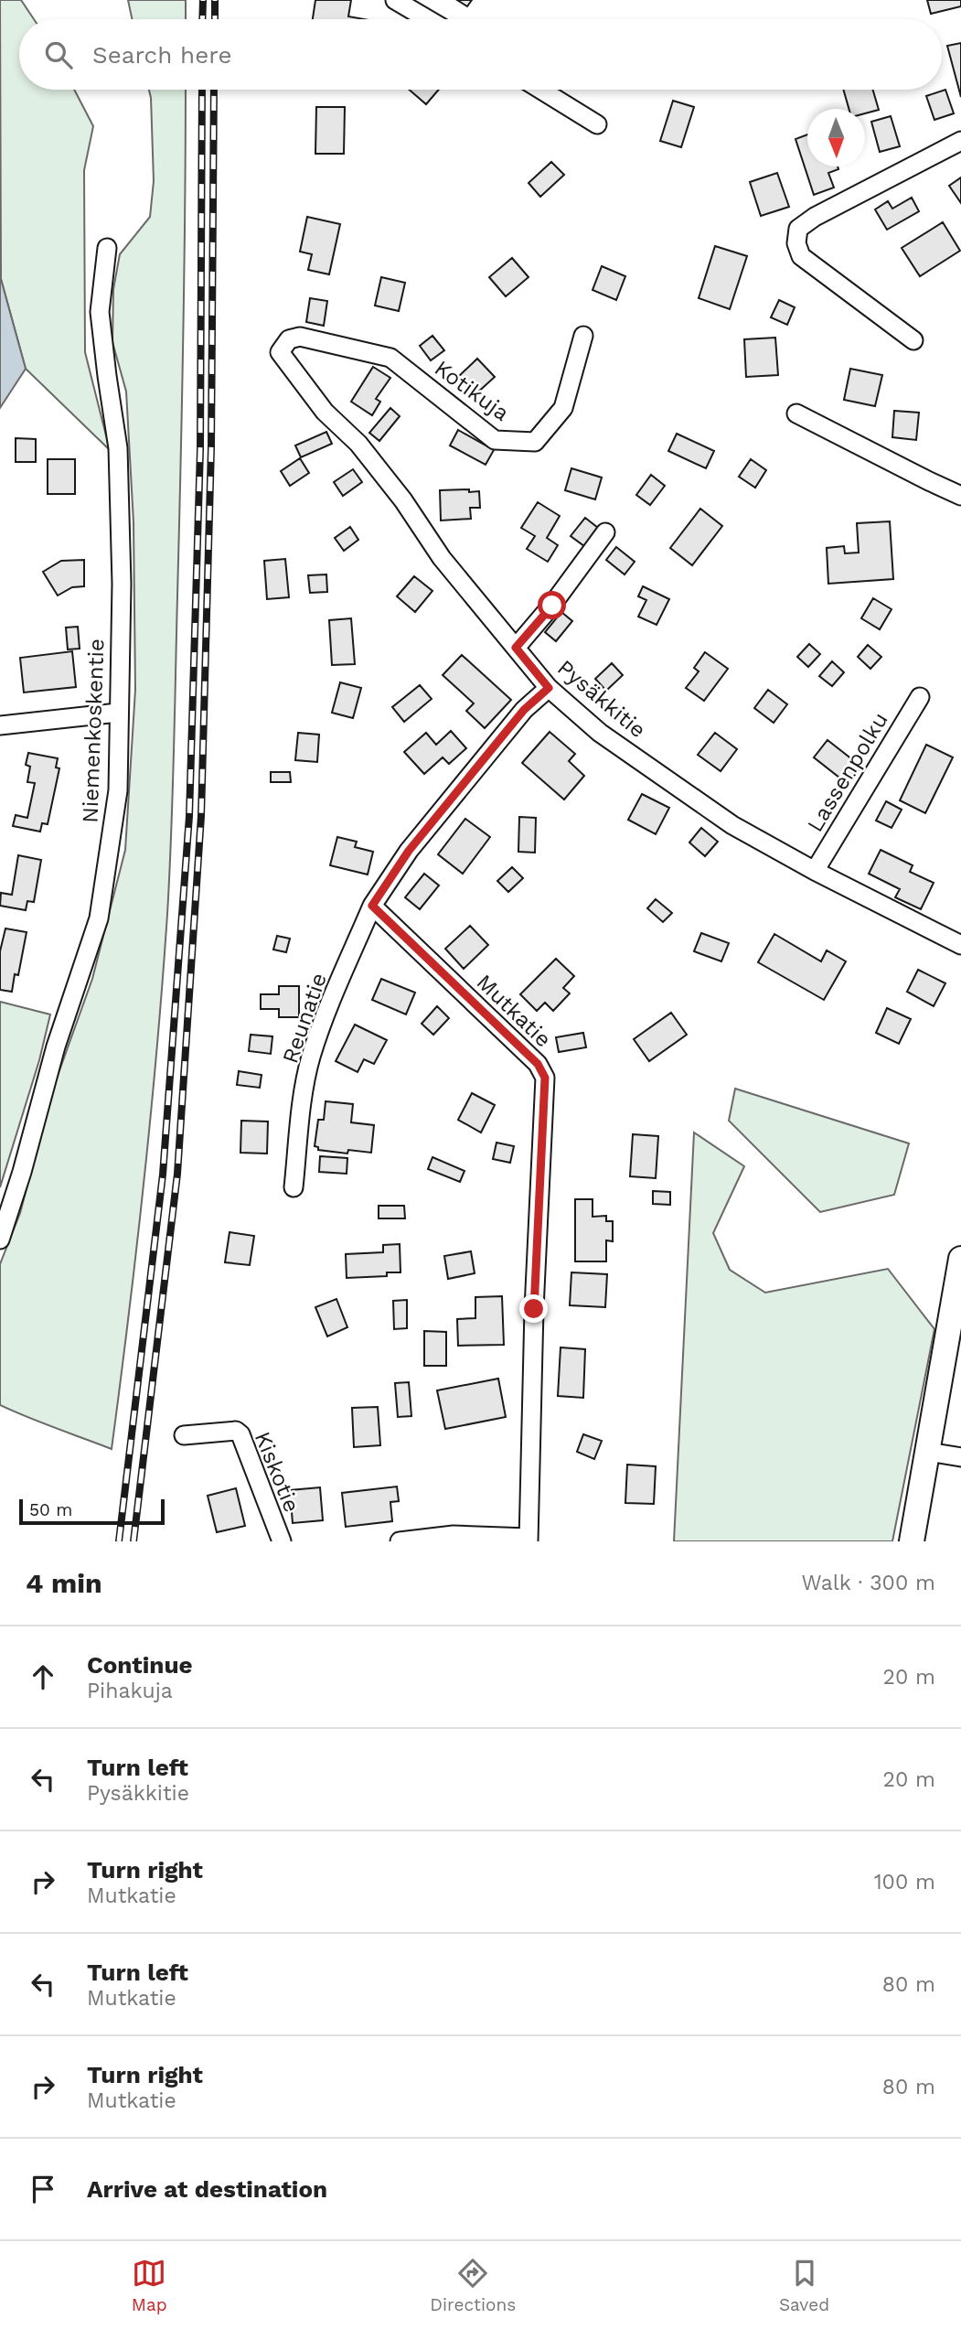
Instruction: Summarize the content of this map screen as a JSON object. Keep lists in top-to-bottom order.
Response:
{
  "streets": {
    "street": [
      "Kotikuja",
      "Pysäkkitie",
      "Niemenkoskentie",
      "Lassenpolku",
      "Mutkatie",
      "Reunatie",
      "Kiskotie"
    ]
  },
  "crossings": [
    ["Kotikuja", "Pysäkkitie"],
    ["Pysäkkitie", "Lassenpolku"],
    ["Mutkatie", "Reunatie"]
  ],
  "scale_bar": "50 m",
  "north": "bottom",
  "page": {
    "search": "Search here",
    "scale": "50 m",
    "heading": ["4 min", "Walk · 300 m"],
    "list": [
      ["Continue", "Pihakuja", "20 m"],
      ["Turn left", "Pysäkkitie", "20 m"],
      ["Turn right", "Mutkatie", "100 m"],
      ["Turn left", "Mutkatie", "80 m"],
      ["Turn right", "Mutkatie", "80 m"],
      "Arrive at destination"
    ],
    "nav": ["Map", "Directions", "Saved"]
  }
}
